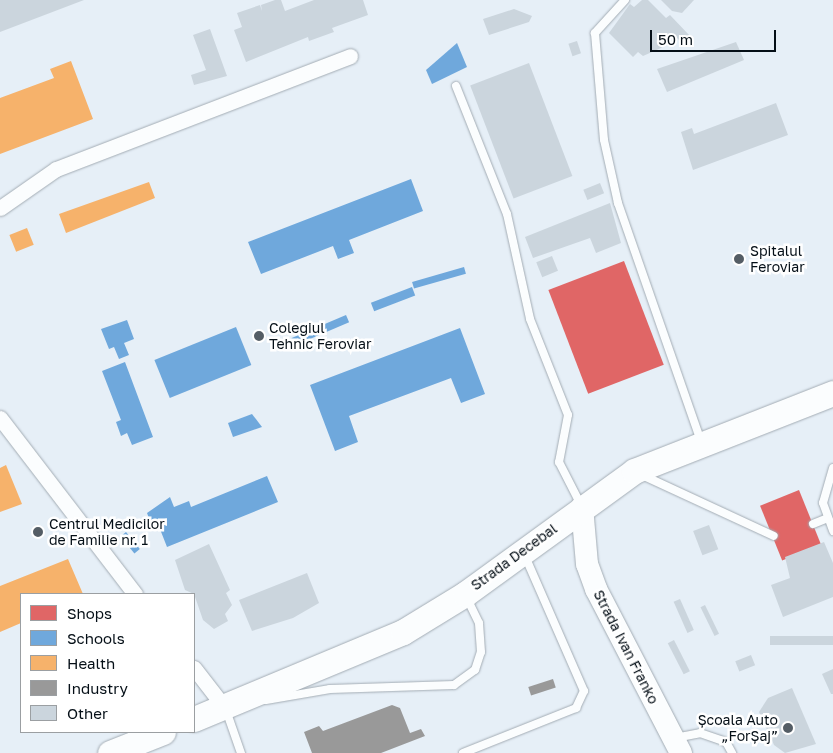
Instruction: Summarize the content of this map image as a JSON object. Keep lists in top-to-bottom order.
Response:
{
  "streets": {
    "main road": ["Strada Decebal", "Strada Ivan Franko"]
  },
  "crossings": [
    ["Strada Decebal", "Strada Ivan Franko"]
  ],
  "places": [
    "Spitalul Feroviar",
    "Colegiul Tehnic Feroviar",
    "Centrul Medicilor de Familie nr. 1",
    "Școala Auto „ForȘaj”"
  ],
  "legend": [
    "Shops",
    "Schools",
    "Health",
    "Industry",
    "Other"
  ],
  "scale_bar": "50 m"
}
